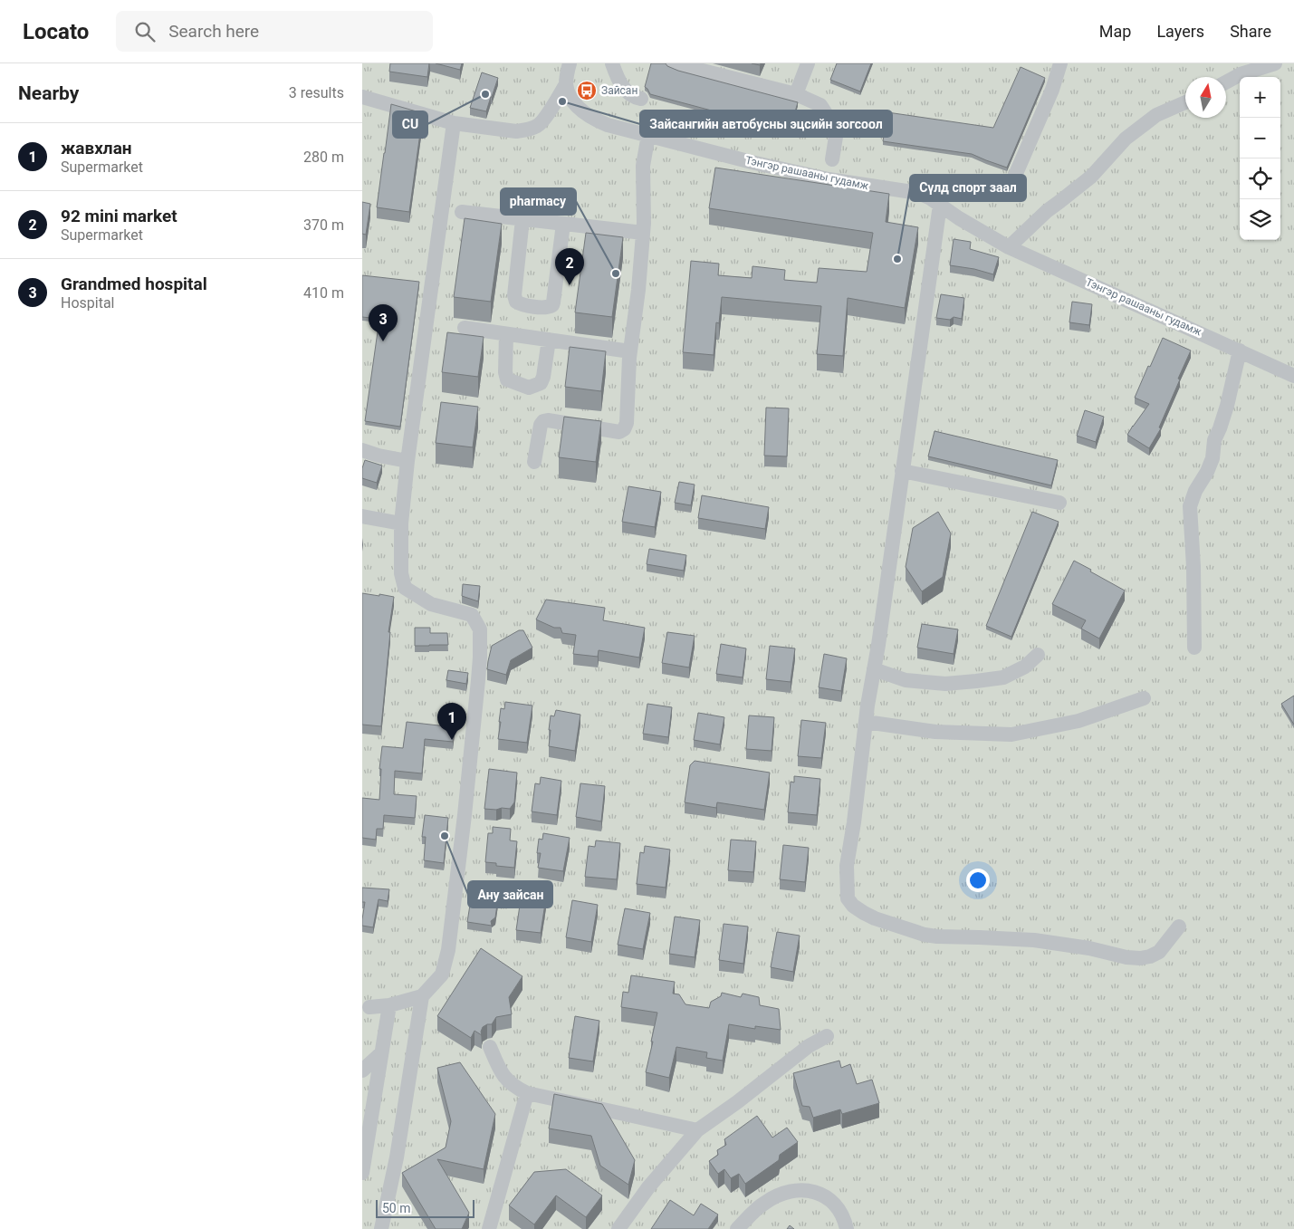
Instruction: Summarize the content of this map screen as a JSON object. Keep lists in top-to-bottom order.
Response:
{
  "streets": {
    "street": ["Тэнгэр рашааны гудамж"]
  },
  "places": {
    "bus stop": ["Зайсан"],
    "other": [
      "CU",
      "Зайсангийн автобусны эцсийн зогсоол",
      "Сүлд спорт заал",
      "pharmacy",
      "Ану зайсан"
    ]
  },
  "scale_bar": "50 m",
  "north": "top",
  "page": {
    "header": "Locato",
    "search": "Search here",
    "nav": ["Map", "Layers", "Share"],
    "heading": ["Nearby", "3 results"],
    "map_buttons": ["+", "−"],
    "list": [
      {
        "mark": "1",
        "name": "жавхлан",
        "note": "Supermarket",
        "value": "280 m"
      },
      {
        "mark": "2",
        "name": "92 mini market",
        "note": "Supermarket",
        "value": "370 m"
      },
      {
        "mark": "3",
        "name": "Grandmed hospital",
        "note": "Hospital",
        "value": "410 m"
      }
    ],
    "pins": ["2", "3", "1"],
    "scale": "50 m"
  }
}
